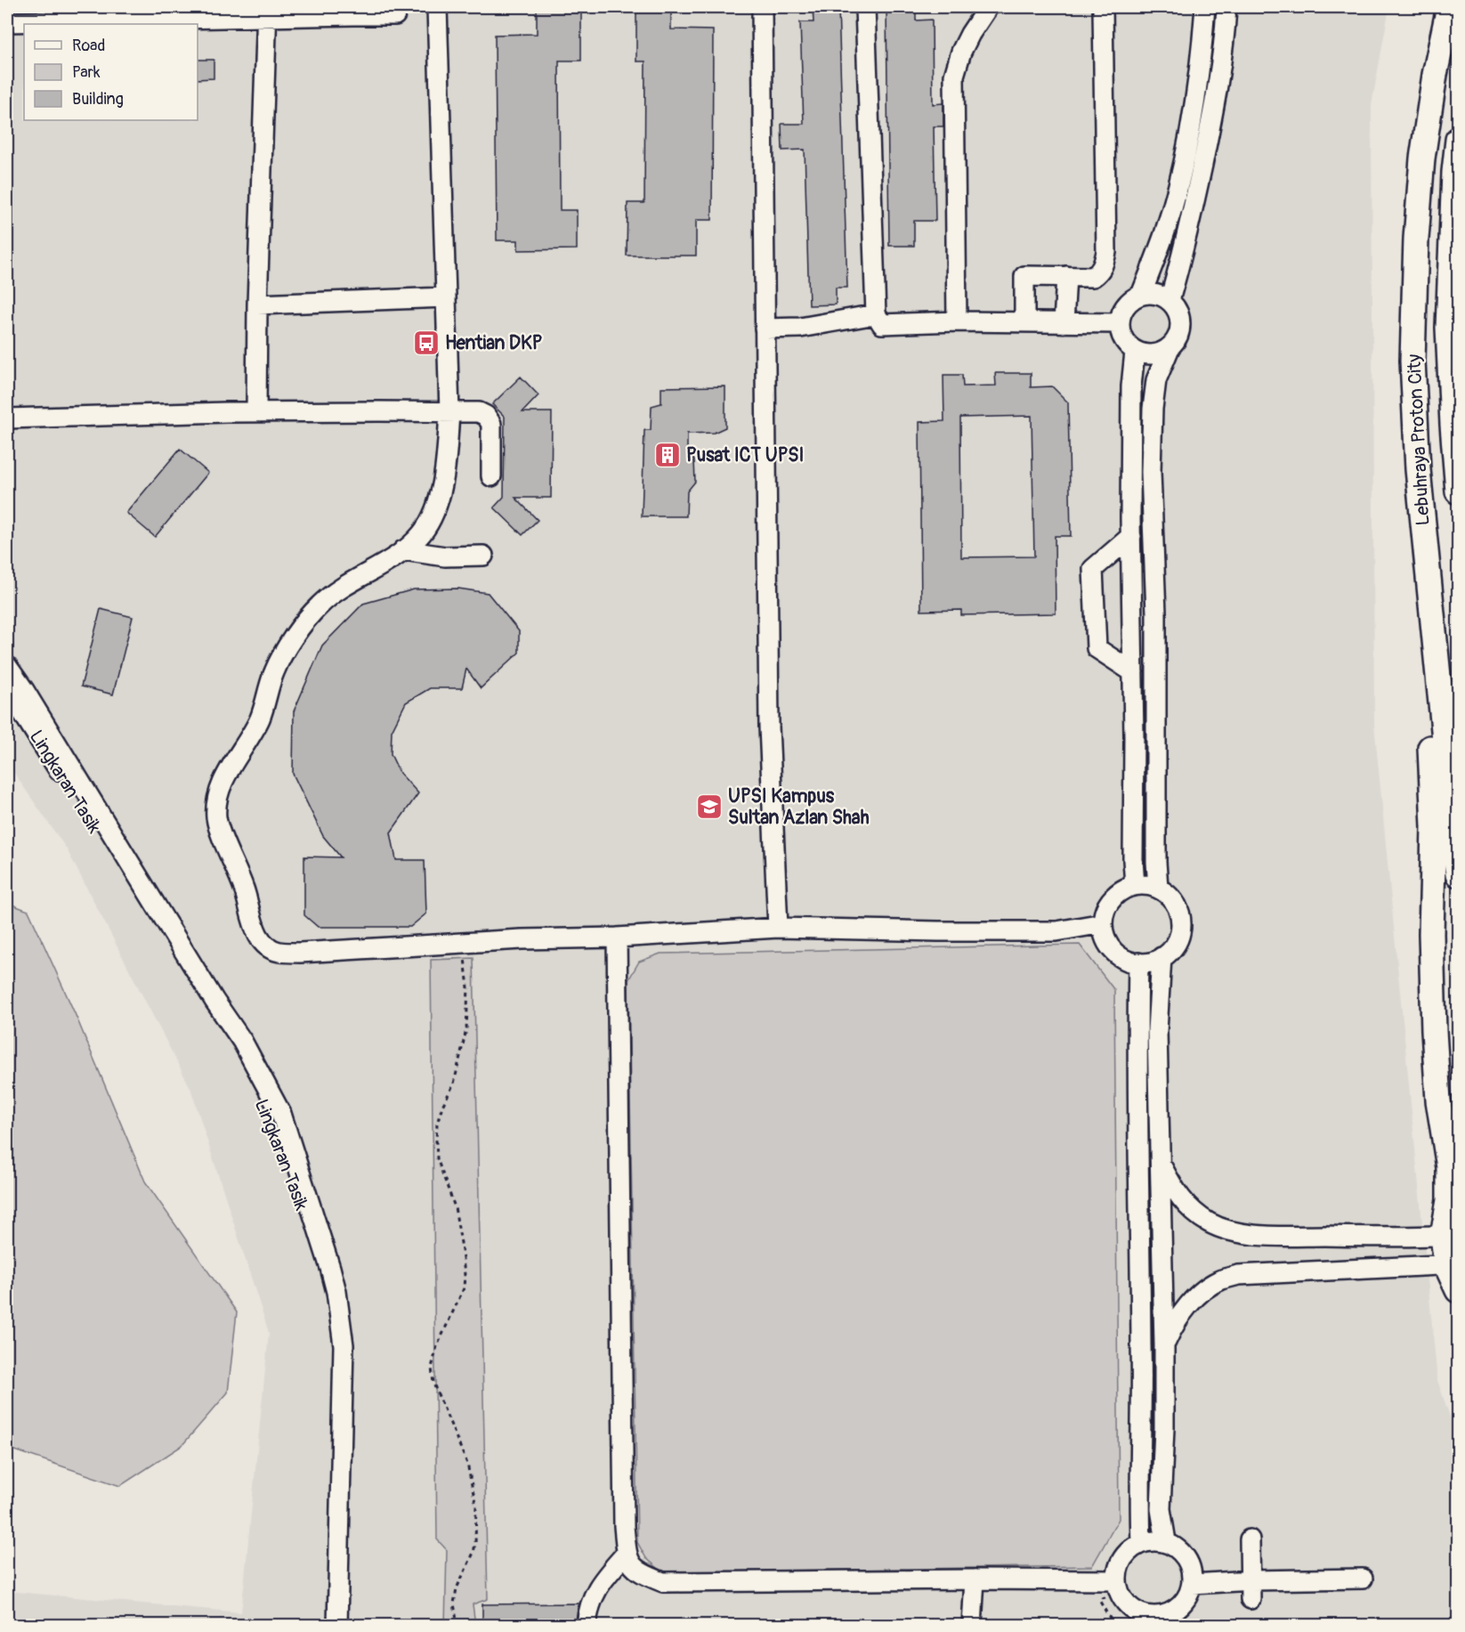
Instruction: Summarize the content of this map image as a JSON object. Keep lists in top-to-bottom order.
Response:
{
  "streets": {
    "main road": ["Lebuhraya Proton City"],
    "street": ["Lingkaran Tasik"]
  },
  "places": {
    "bus stop": ["Hentian DKP"],
    "building": ["Pusat ICT UPSI"],
    "school or university": ["UPSI Kampus Sultan Azlan Shah"]
  },
  "legend": ["Road", "Park", "Building"]
}
